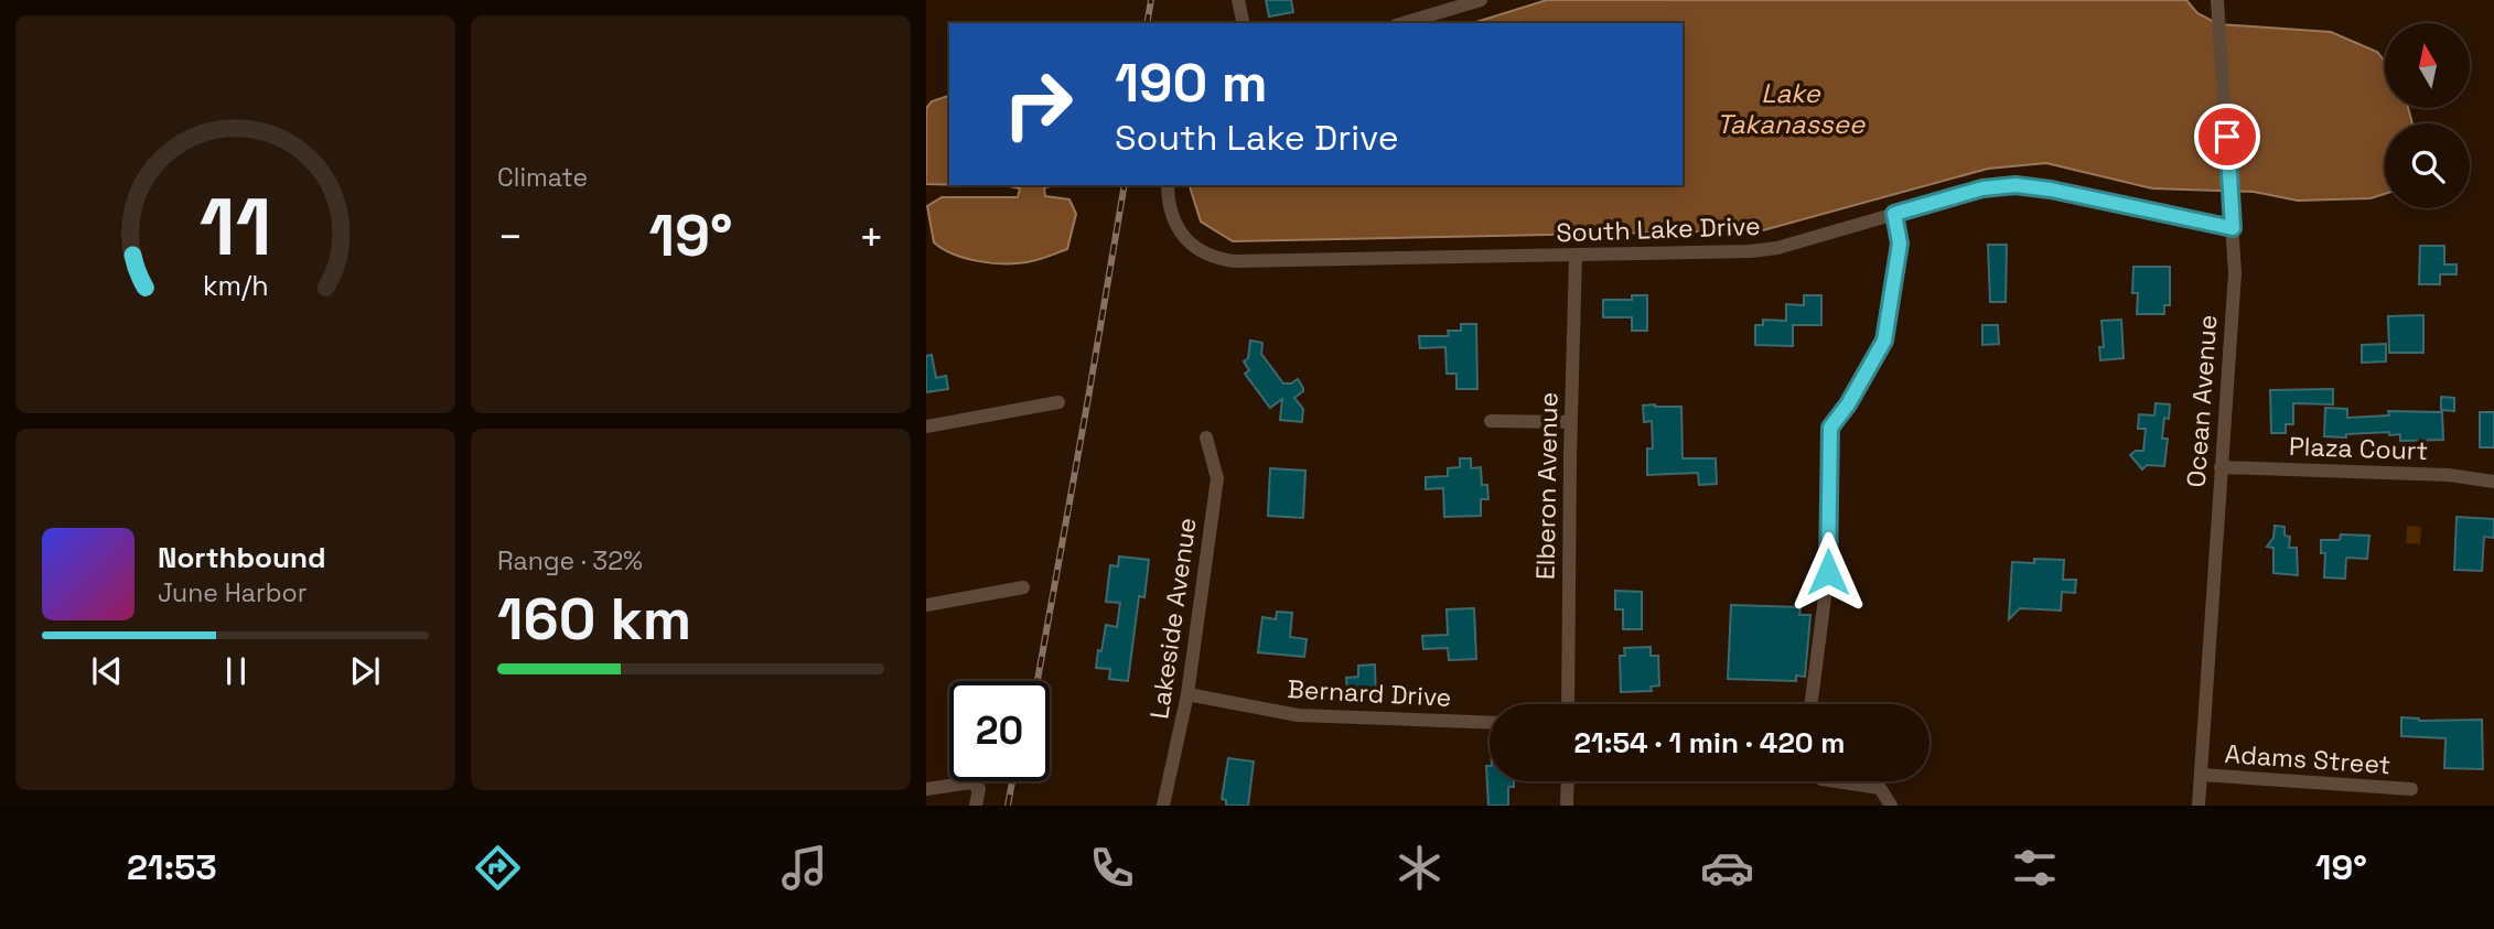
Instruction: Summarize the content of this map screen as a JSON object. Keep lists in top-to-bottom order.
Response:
{
  "streets": {
    "street": [
      "South Lake Drive",
      "Ocean Avenue",
      "Plaza Court",
      "Elberon Avenue",
      "Lakeside Avenue",
      "Bernard Drive",
      "Adams Street"
    ]
  },
  "crossings": [
    ["South Lake Drive", "Ocean Avenue"],
    ["South Lake Drive", "Elberon Avenue"],
    ["Ocean Avenue", "Plaza Court"],
    ["Ocean Avenue", "Adams Street"],
    ["Lakeside Avenue", "Bernard Drive"]
  ],
  "water": ["Lake Takanassee"],
  "north": "top",
  "page": {
    "tile": [
      "Climate",
      ["Range · 32%", "160 km"]
    ],
    "turn": ["190 m", "South Lake Drive"],
    "heat": ["−", "19°", "+"],
    "song": ["Northbound", "June Harbor"],
    "limit": "20",
    "trip": "21:54 · 1 min · 420 m",
    "tabs": ["21:53", "19°"],
    "gauge": ["11", "km/h"]
  }
}
